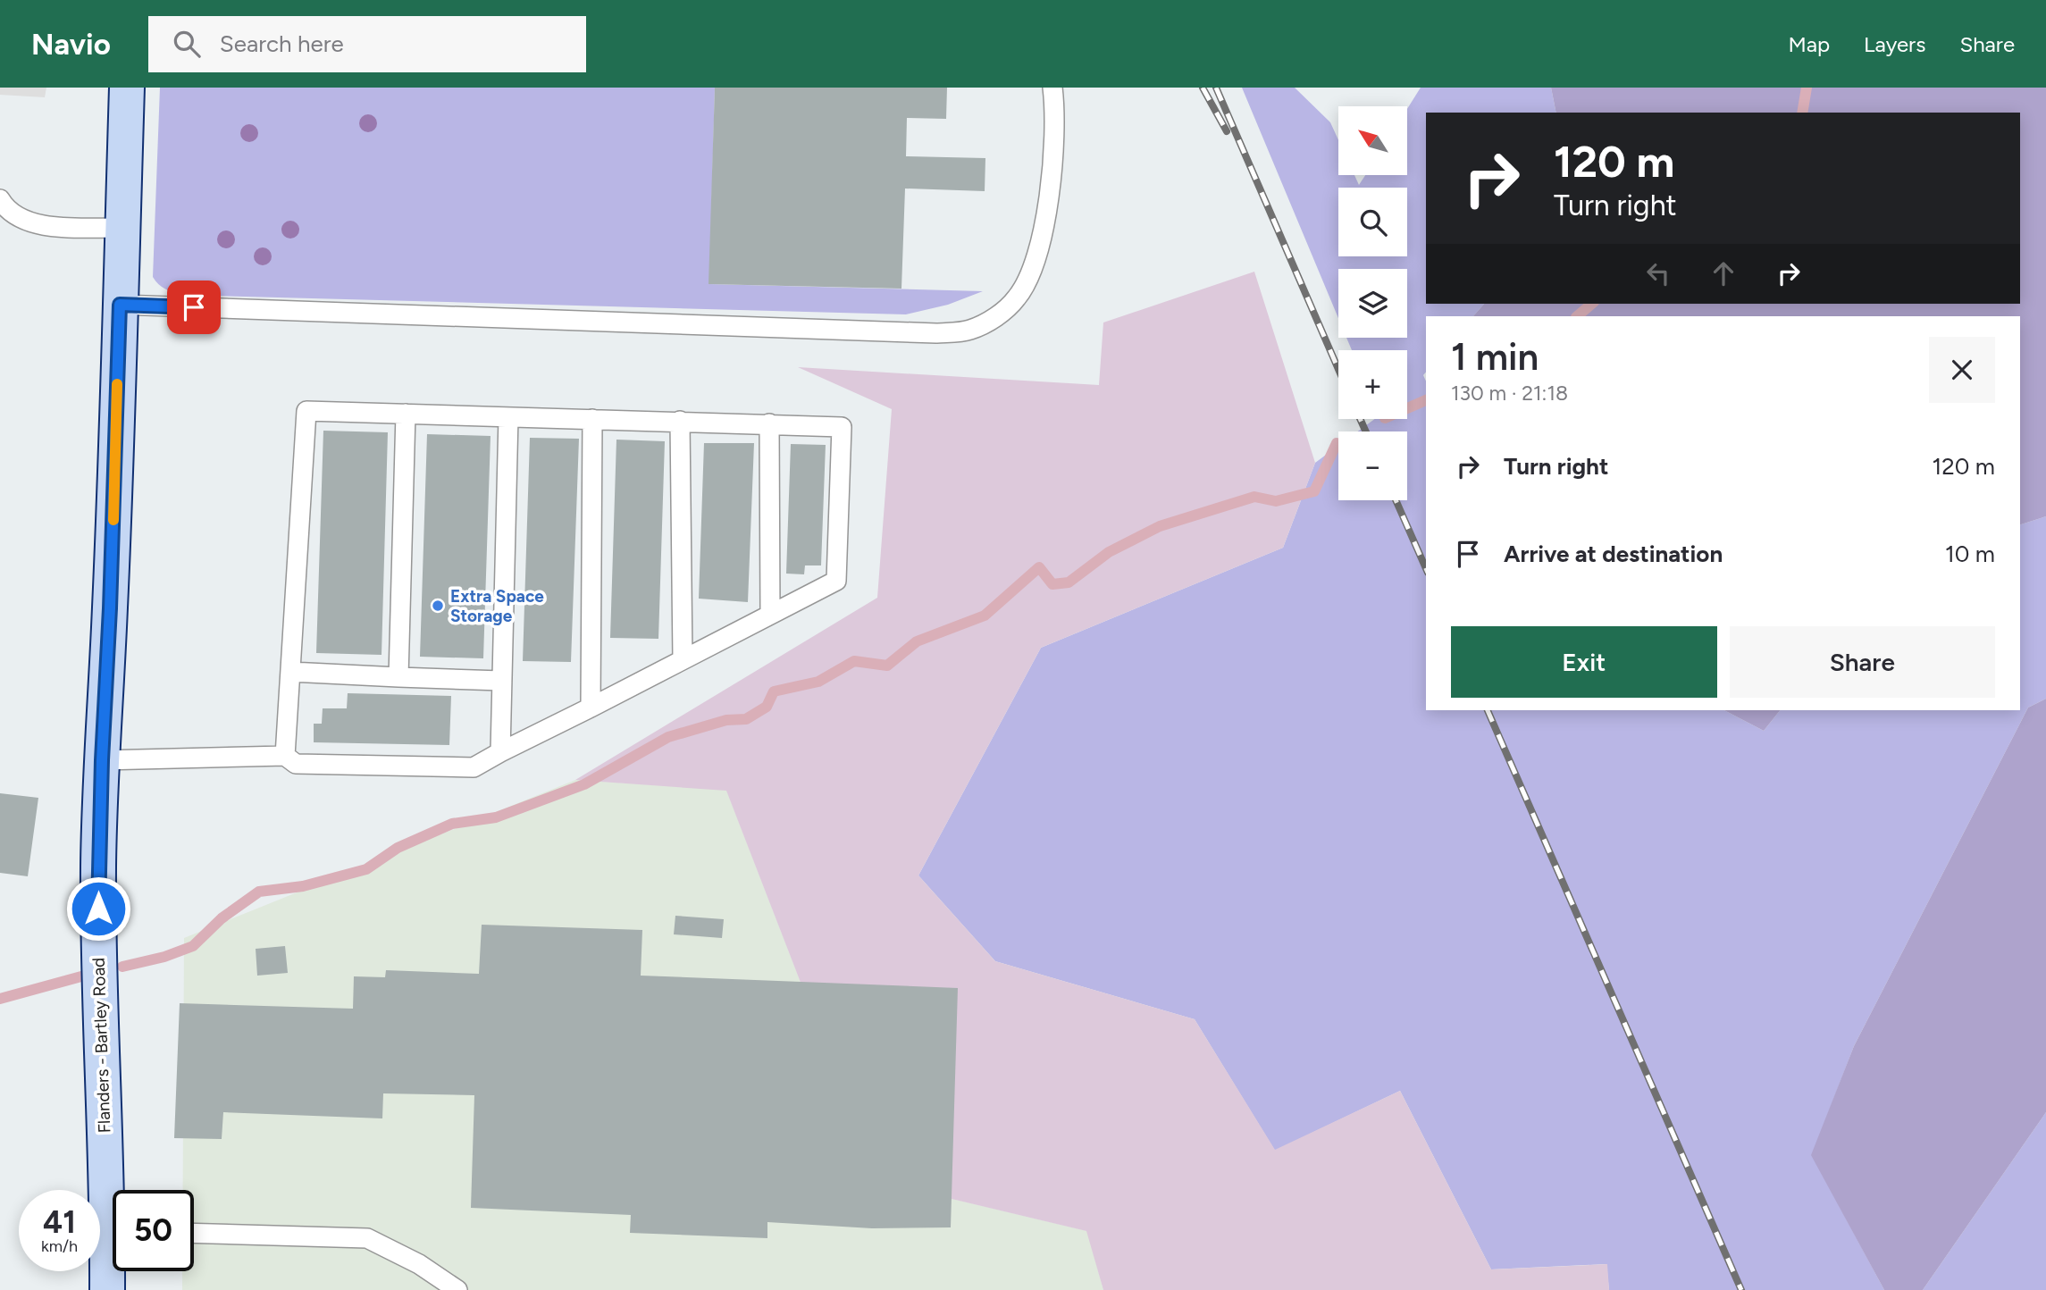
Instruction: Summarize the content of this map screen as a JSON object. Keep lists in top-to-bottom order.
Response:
{
  "streets": {
    "main road": ["Flanders - Bartley Road"]
  },
  "places": ["Extra Space Storage"],
  "north": "top left",
  "page": {
    "header": "Navio",
    "search": "Search here",
    "nav": ["Map", "Layers", "Share"],
    "map_buttons": ["+", "−"],
    "turn": ["120 m", "Turn right"],
    "heading": ["1 min", "130 m · 21:18"],
    "list": [
      {
        "name": "Turn right",
        "value": "120 m"
      },
      {
        "name": "Arrive at destination",
        "value": "10 m"
      }
    ],
    "buttons": ["Exit", "Share"],
    "speed": "41 km/h",
    "limit": "50"
  }
}
